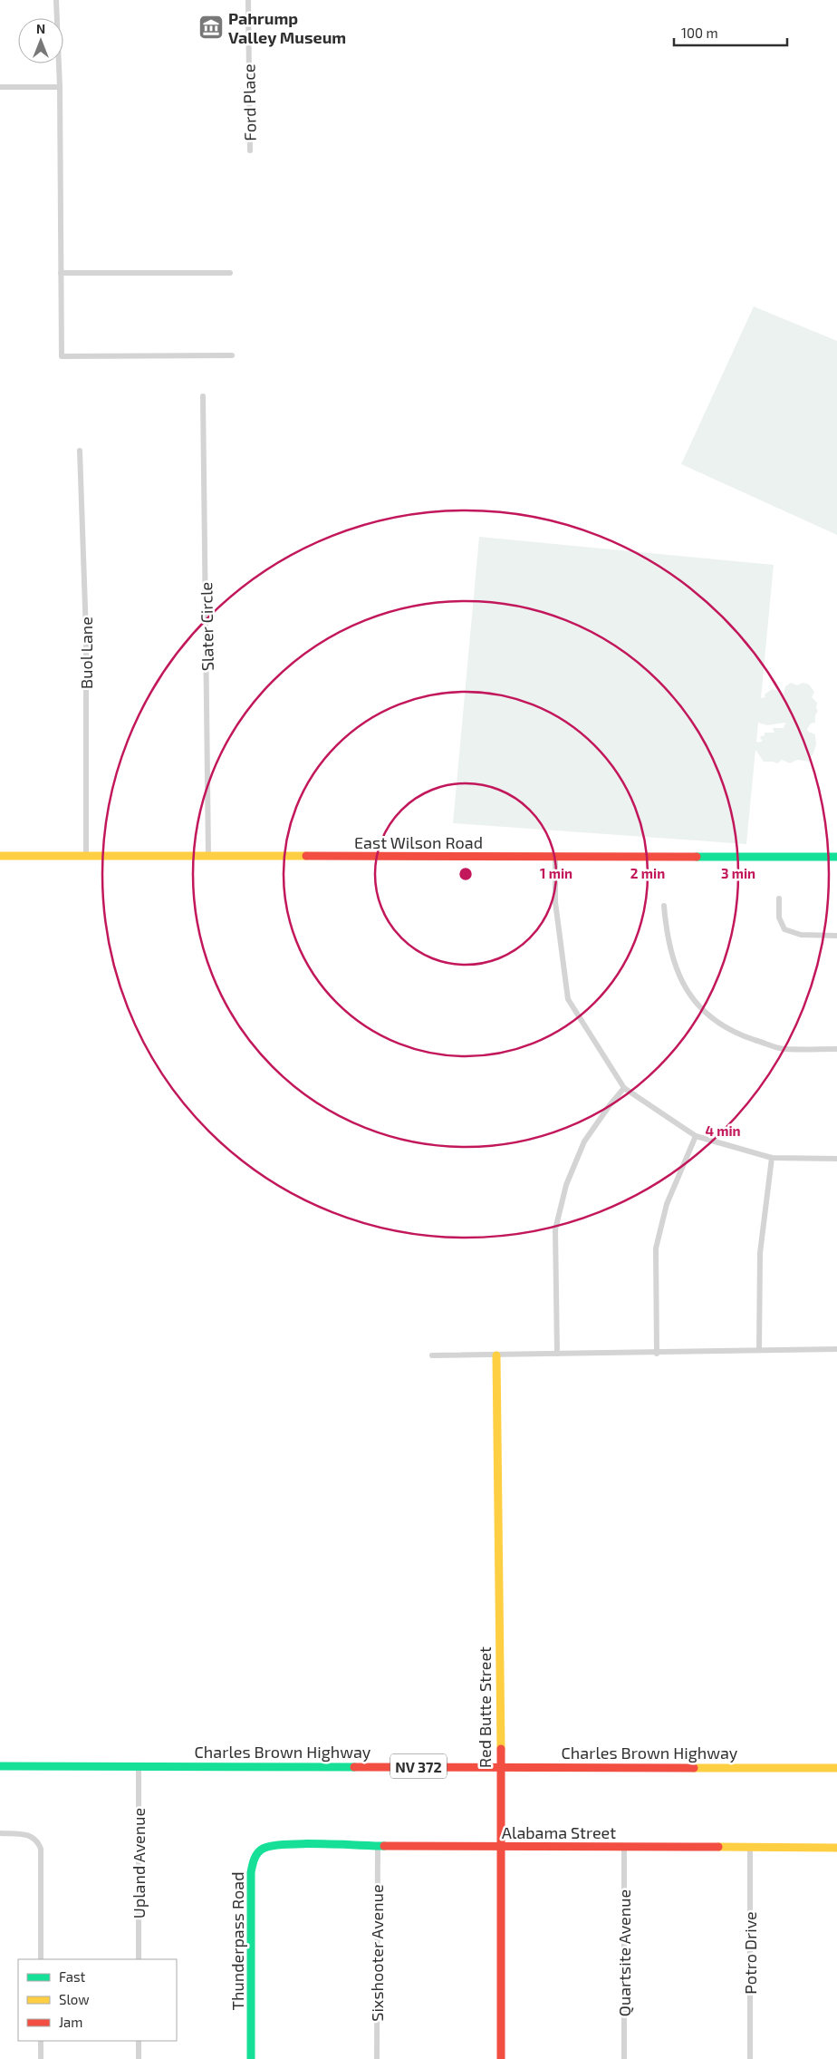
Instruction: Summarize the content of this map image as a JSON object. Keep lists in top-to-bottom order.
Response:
{
  "streets": {
    "street": [
      "Ford Place",
      "Slater Circle",
      "Buol Lane",
      "East Wilson Road",
      "Red Butte Street",
      "Charles Brown Highway",
      "NV 372",
      "Alabama Street",
      "Upland Avenue",
      "Thunderpass Road",
      "Sixshooter Avenue",
      "Quartsite Avenue",
      "Potro Drive"
    ]
  },
  "crossings": [
    ["Slater Circle", "East Wilson Road"],
    ["Buol Lane", "East Wilson Road"],
    ["Red Butte Street", "Charles Brown Highway"],
    ["Red Butte Street", "Alabama Street"],
    ["Charles Brown Highway", "Upland Avenue"],
    ["Alabama Street", "Thunderpass Road"],
    ["Alabama Street", "Sixshooter Avenue"],
    ["Alabama Street", "Quartsite Avenue"],
    ["Alabama Street", "Potro Drive"]
  ],
  "places": {
    "museum": ["Pahrump Valley Museum"]
  },
  "legend": ["Fast", "Slow", "Jam"],
  "scale_bar": "100 m",
  "north": "top",
  "rings": [
    "1 min",
    "2 min",
    "3 min",
    "4 min"
  ]
}
